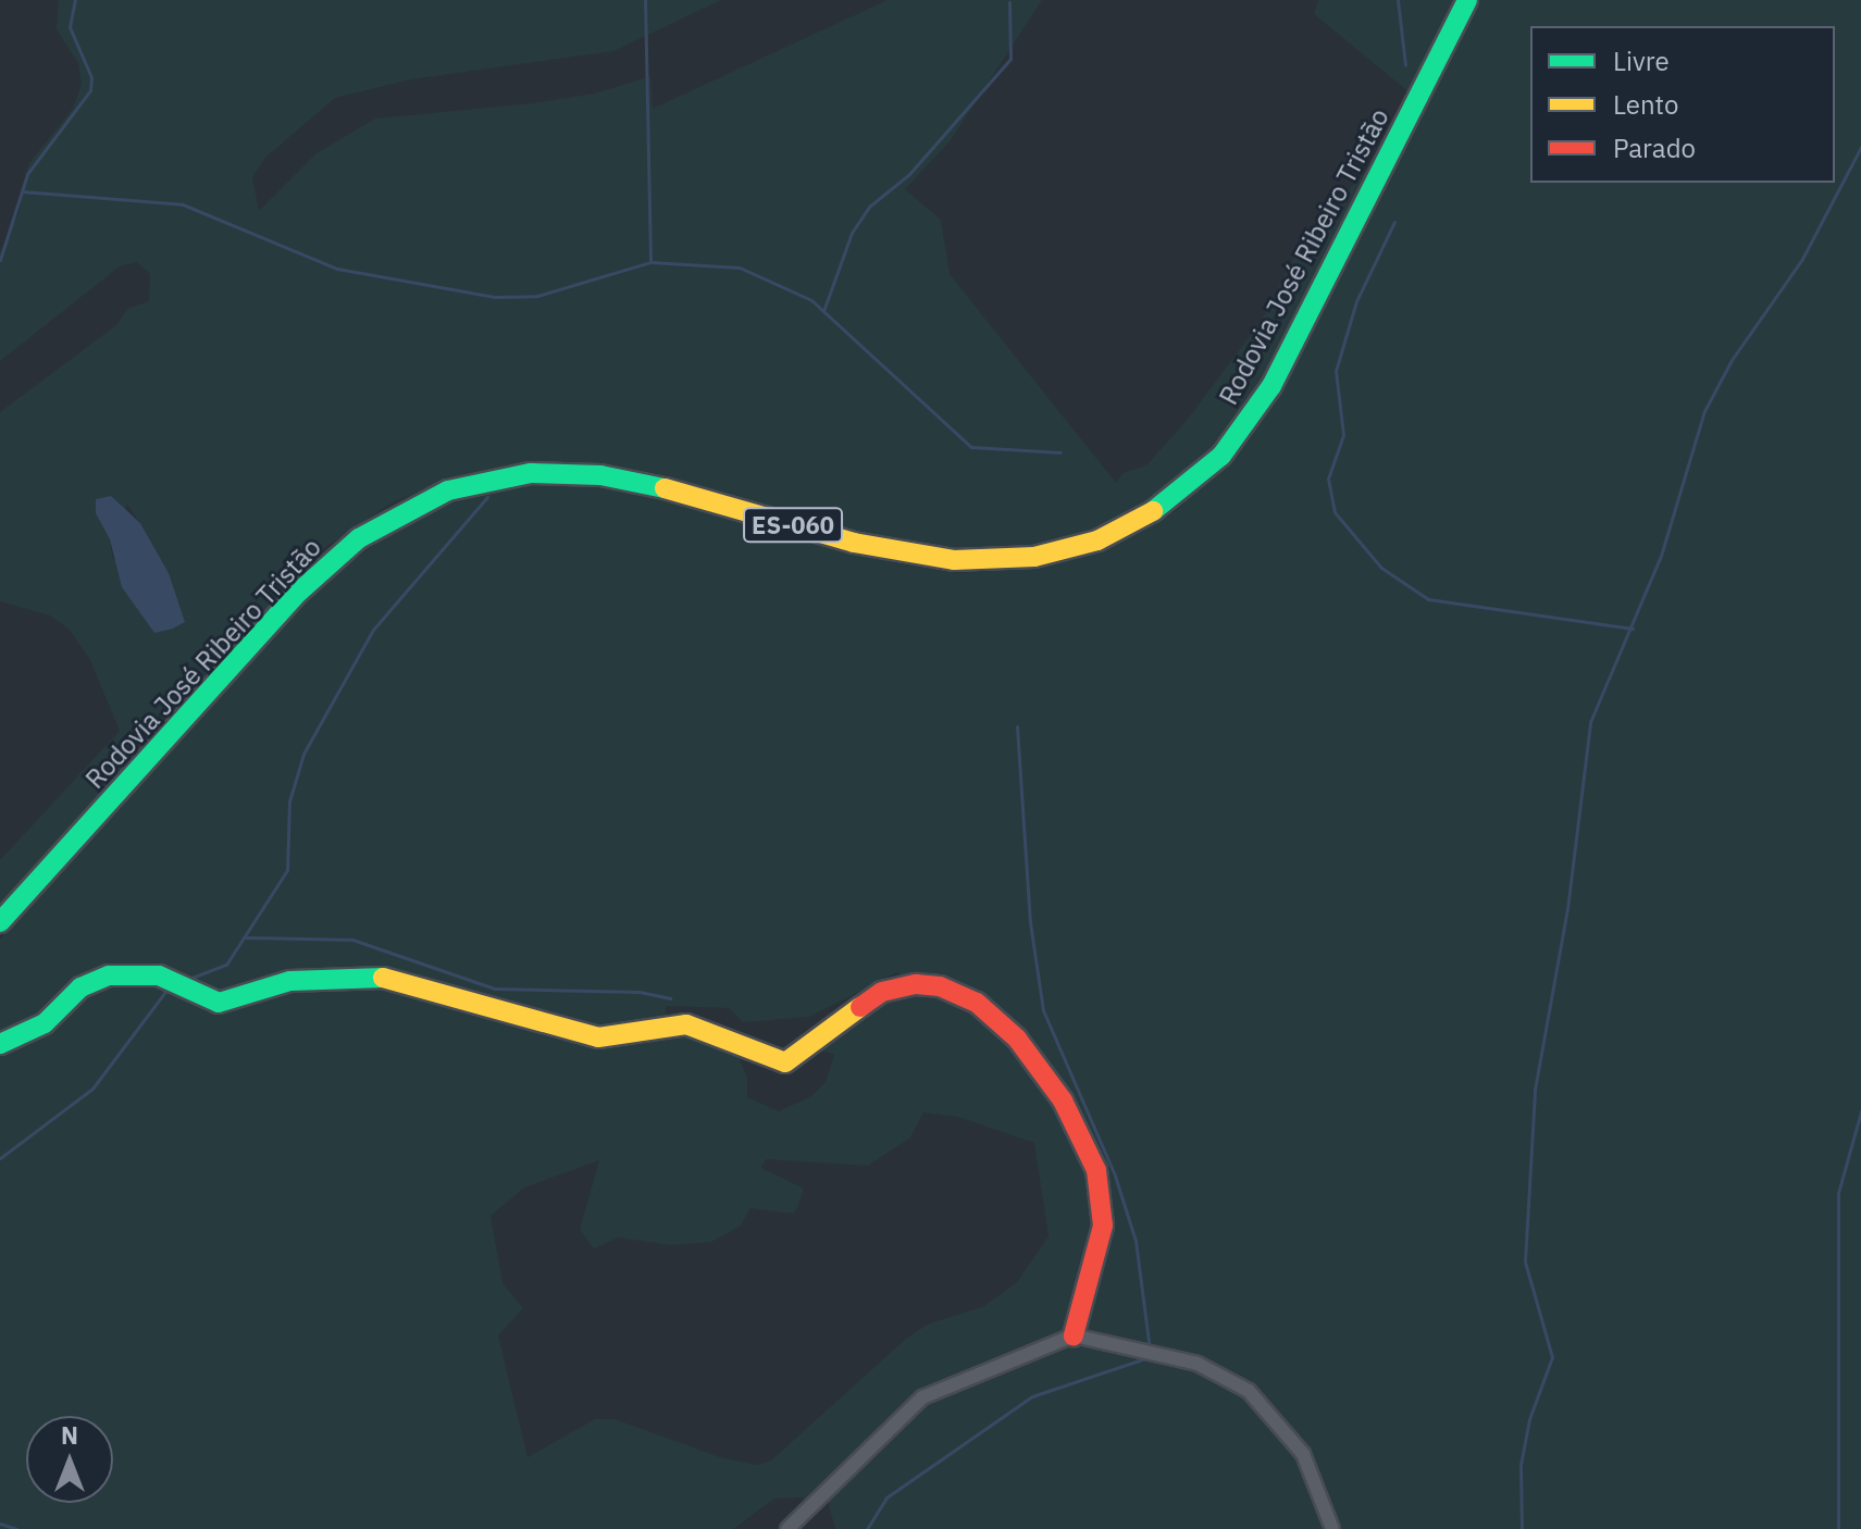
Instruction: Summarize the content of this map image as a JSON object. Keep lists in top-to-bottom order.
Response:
{
  "streets": {
    "main road": ["Rodovia José Ribeiro Tristão", "ES-060"]
  },
  "legend": ["Livre", "Lento", "Parado"],
  "north": "top"
}
